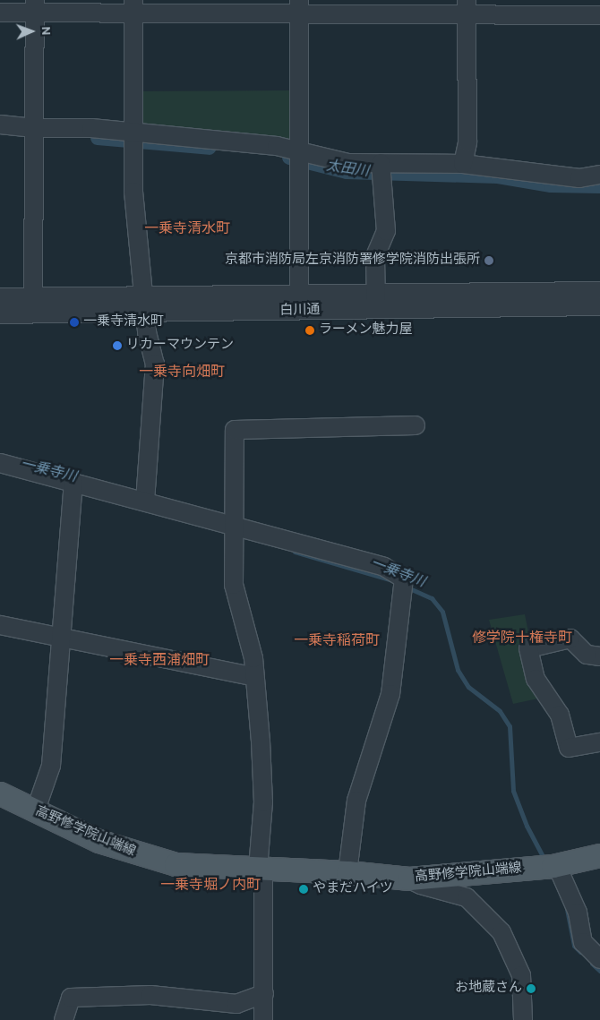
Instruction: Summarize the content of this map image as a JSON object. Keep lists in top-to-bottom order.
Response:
{
  "streets": {
    "main road": ["高野修学院山端線"],
    "street": ["白川通"]
  },
  "districts": [
    "一乗寺清水町",
    "一乗寺向畑町",
    "修学院十権寺町",
    "一乗寺稲荷町",
    "一乗寺西浦畑町",
    "一乗寺堀ノ内町"
  ],
  "water": ["太田川", "一乗寺川"],
  "places": [
    "京都市消防局左京消防署修学院消防出張所",
    "一乗寺清水町",
    "ラーメン魅力屋",
    "リカーマウンテン",
    "やまだハイツ",
    "お地蔵さん"
  ],
  "north": "right"
}
